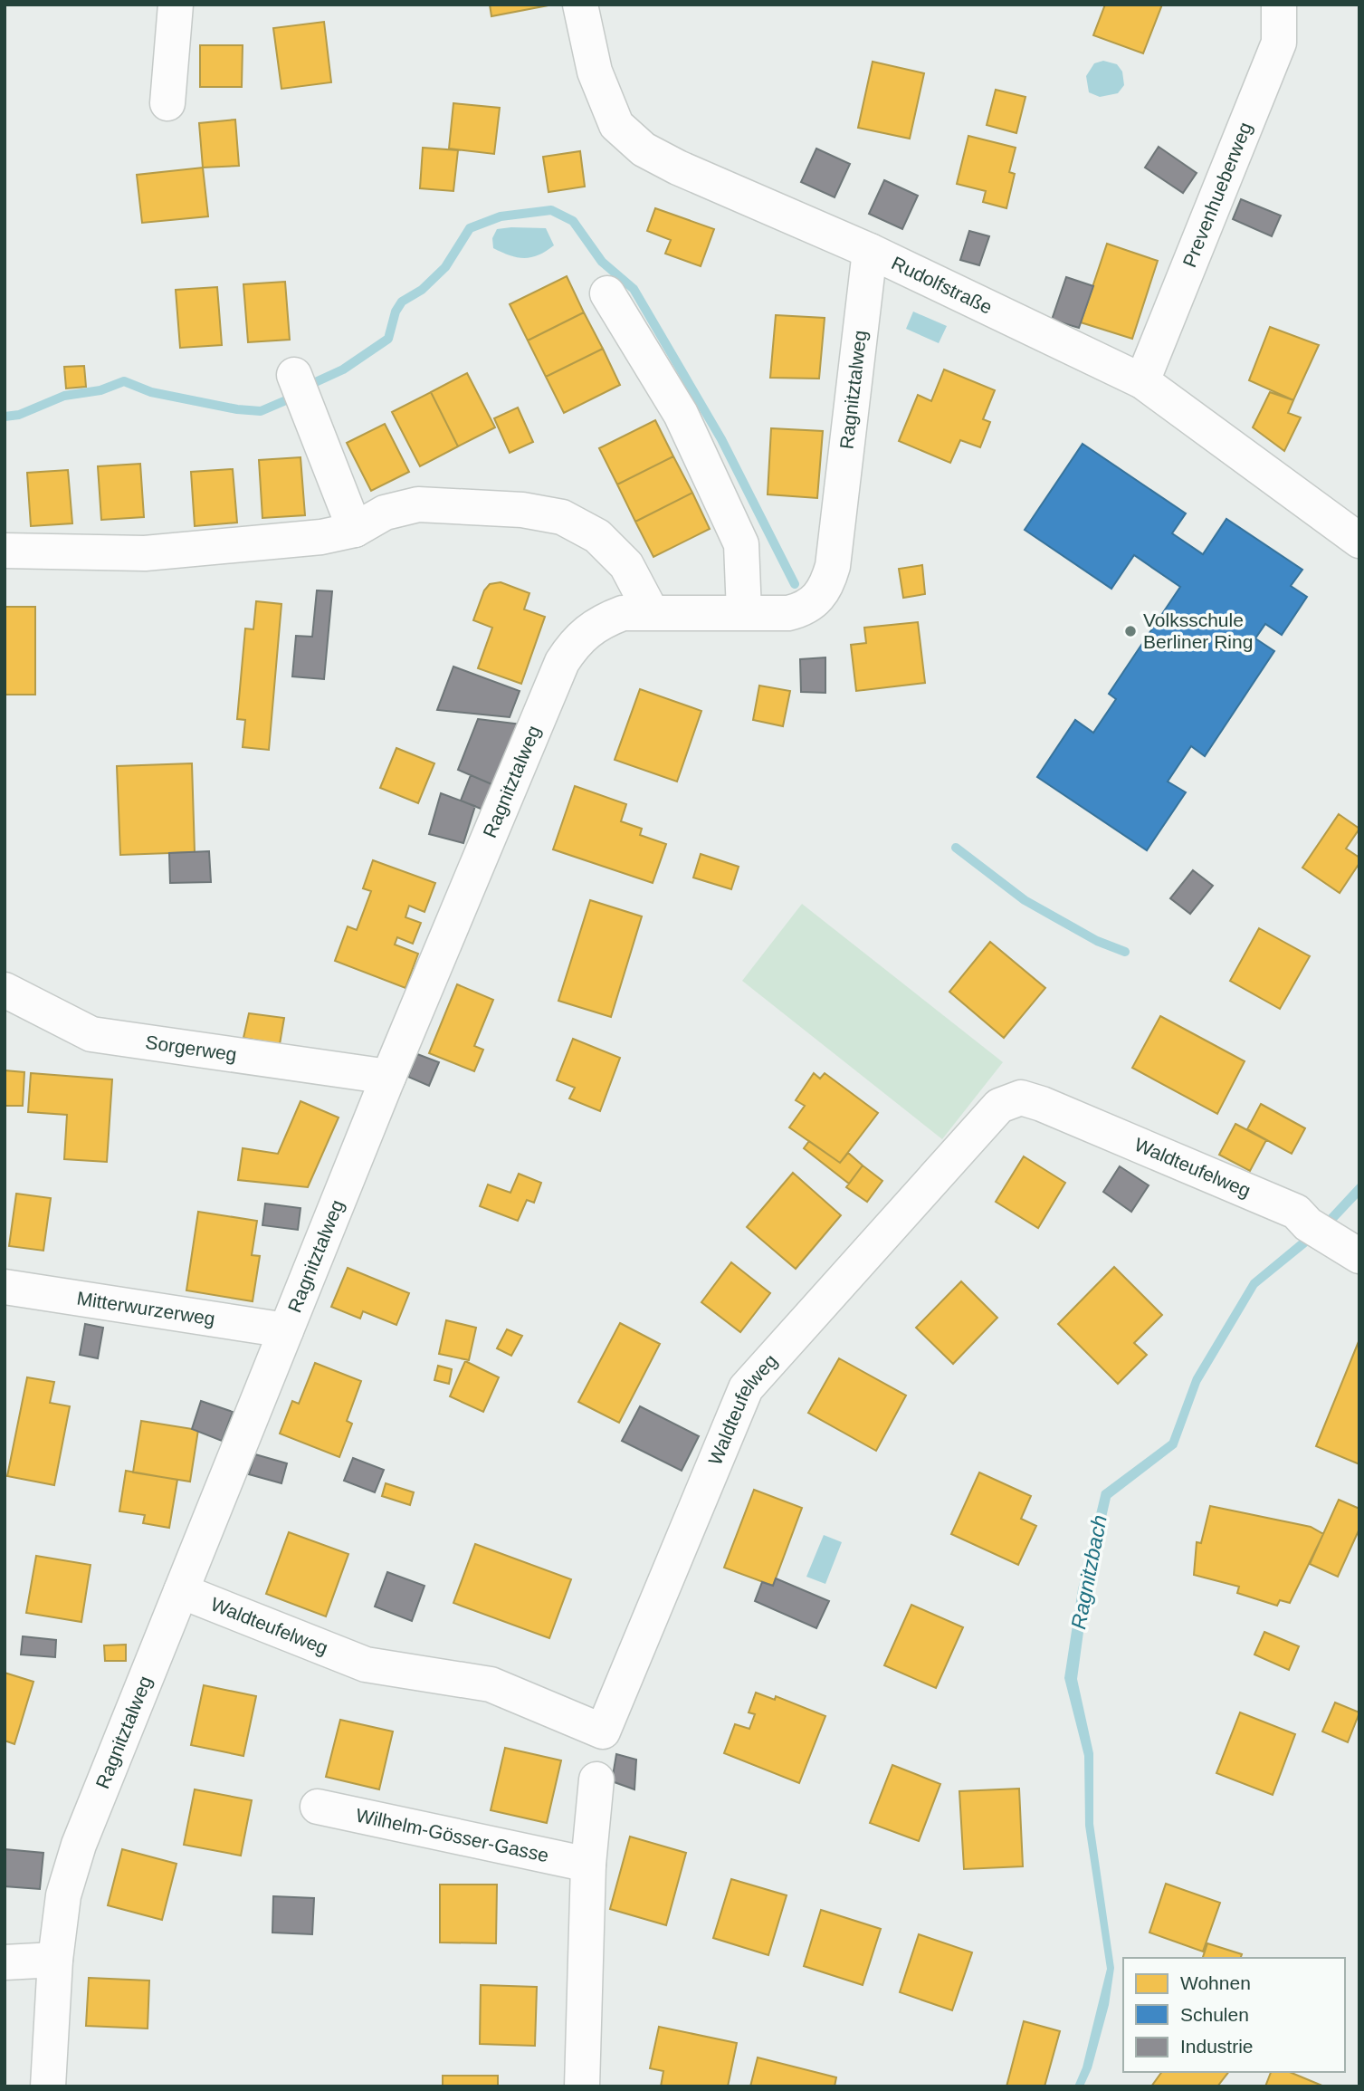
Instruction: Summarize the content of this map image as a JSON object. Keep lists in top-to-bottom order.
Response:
{
  "streets": {
    "street": [
      "Prevenhueberweg",
      "Rudolfstraße",
      "Ragnitztalweg",
      "Sorgerweg",
      "Waldteufelweg",
      "Mitterwurzerweg",
      "Wilhelm-Gösser-Gasse"
    ]
  },
  "crossings": [
    ["Prevenhueberweg", "Rudolfstraße"],
    ["Rudolfstraße", "Ragnitztalweg"],
    ["Ragnitztalweg", "Sorgerweg"],
    ["Ragnitztalweg", "Waldteufelweg"],
    ["Ragnitztalweg", "Mitterwurzerweg"]
  ],
  "water": ["Ragnitzbach"],
  "places": ["Volksschule Berliner Ring"],
  "legend": ["Wohnen", "Schulen", "Industrie"]
}
